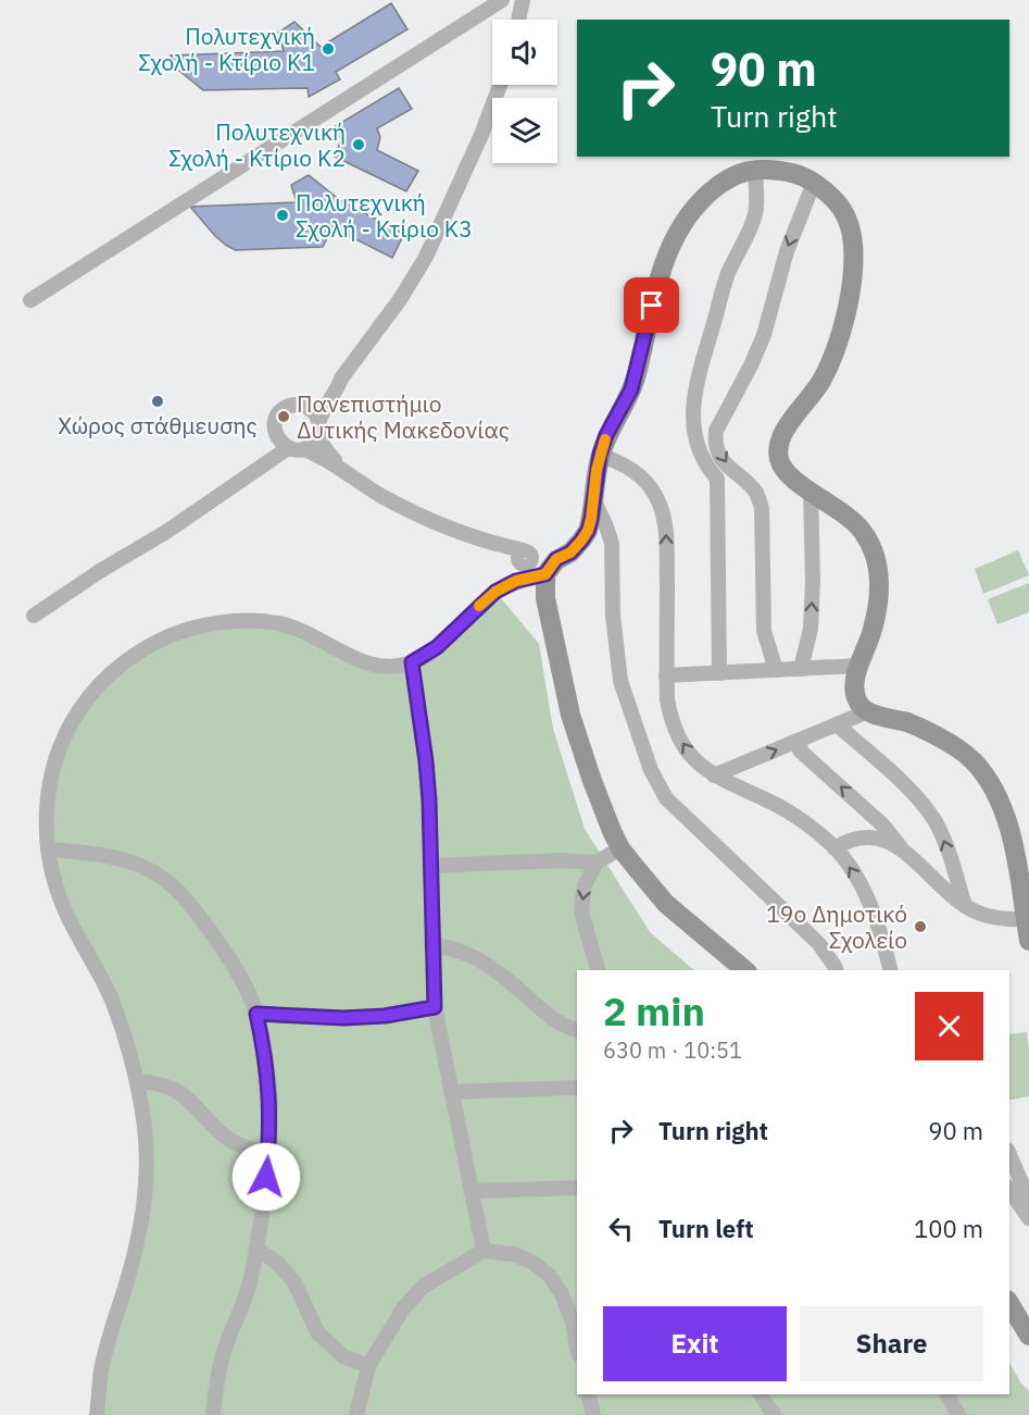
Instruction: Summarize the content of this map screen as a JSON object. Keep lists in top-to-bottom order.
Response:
{
  "places": [
    "Πολυτεχνική Σχολή - Κτίριο Κ1",
    "Πολυτεχνική Σχολή - Κτίριο Κ2",
    "Πολυτεχνική Σχολή - Κτίριο Κ3",
    "Χώρος στάθμευσης",
    "Πανεπιστήμιο Δυτικής Μακεδονίας",
    "19ο Δημοτικό Σχολείο"
  ],
  "page": {
    "turn": ["90 m", "Turn right"],
    "heading": ["2 min", "630 m · 10:51"],
    "list": [
      {
        "name": "Turn right",
        "value": "90 m"
      },
      {
        "name": "Turn left",
        "value": "100 m"
      }
    ],
    "buttons": ["Exit", "Share"]
  }
}
